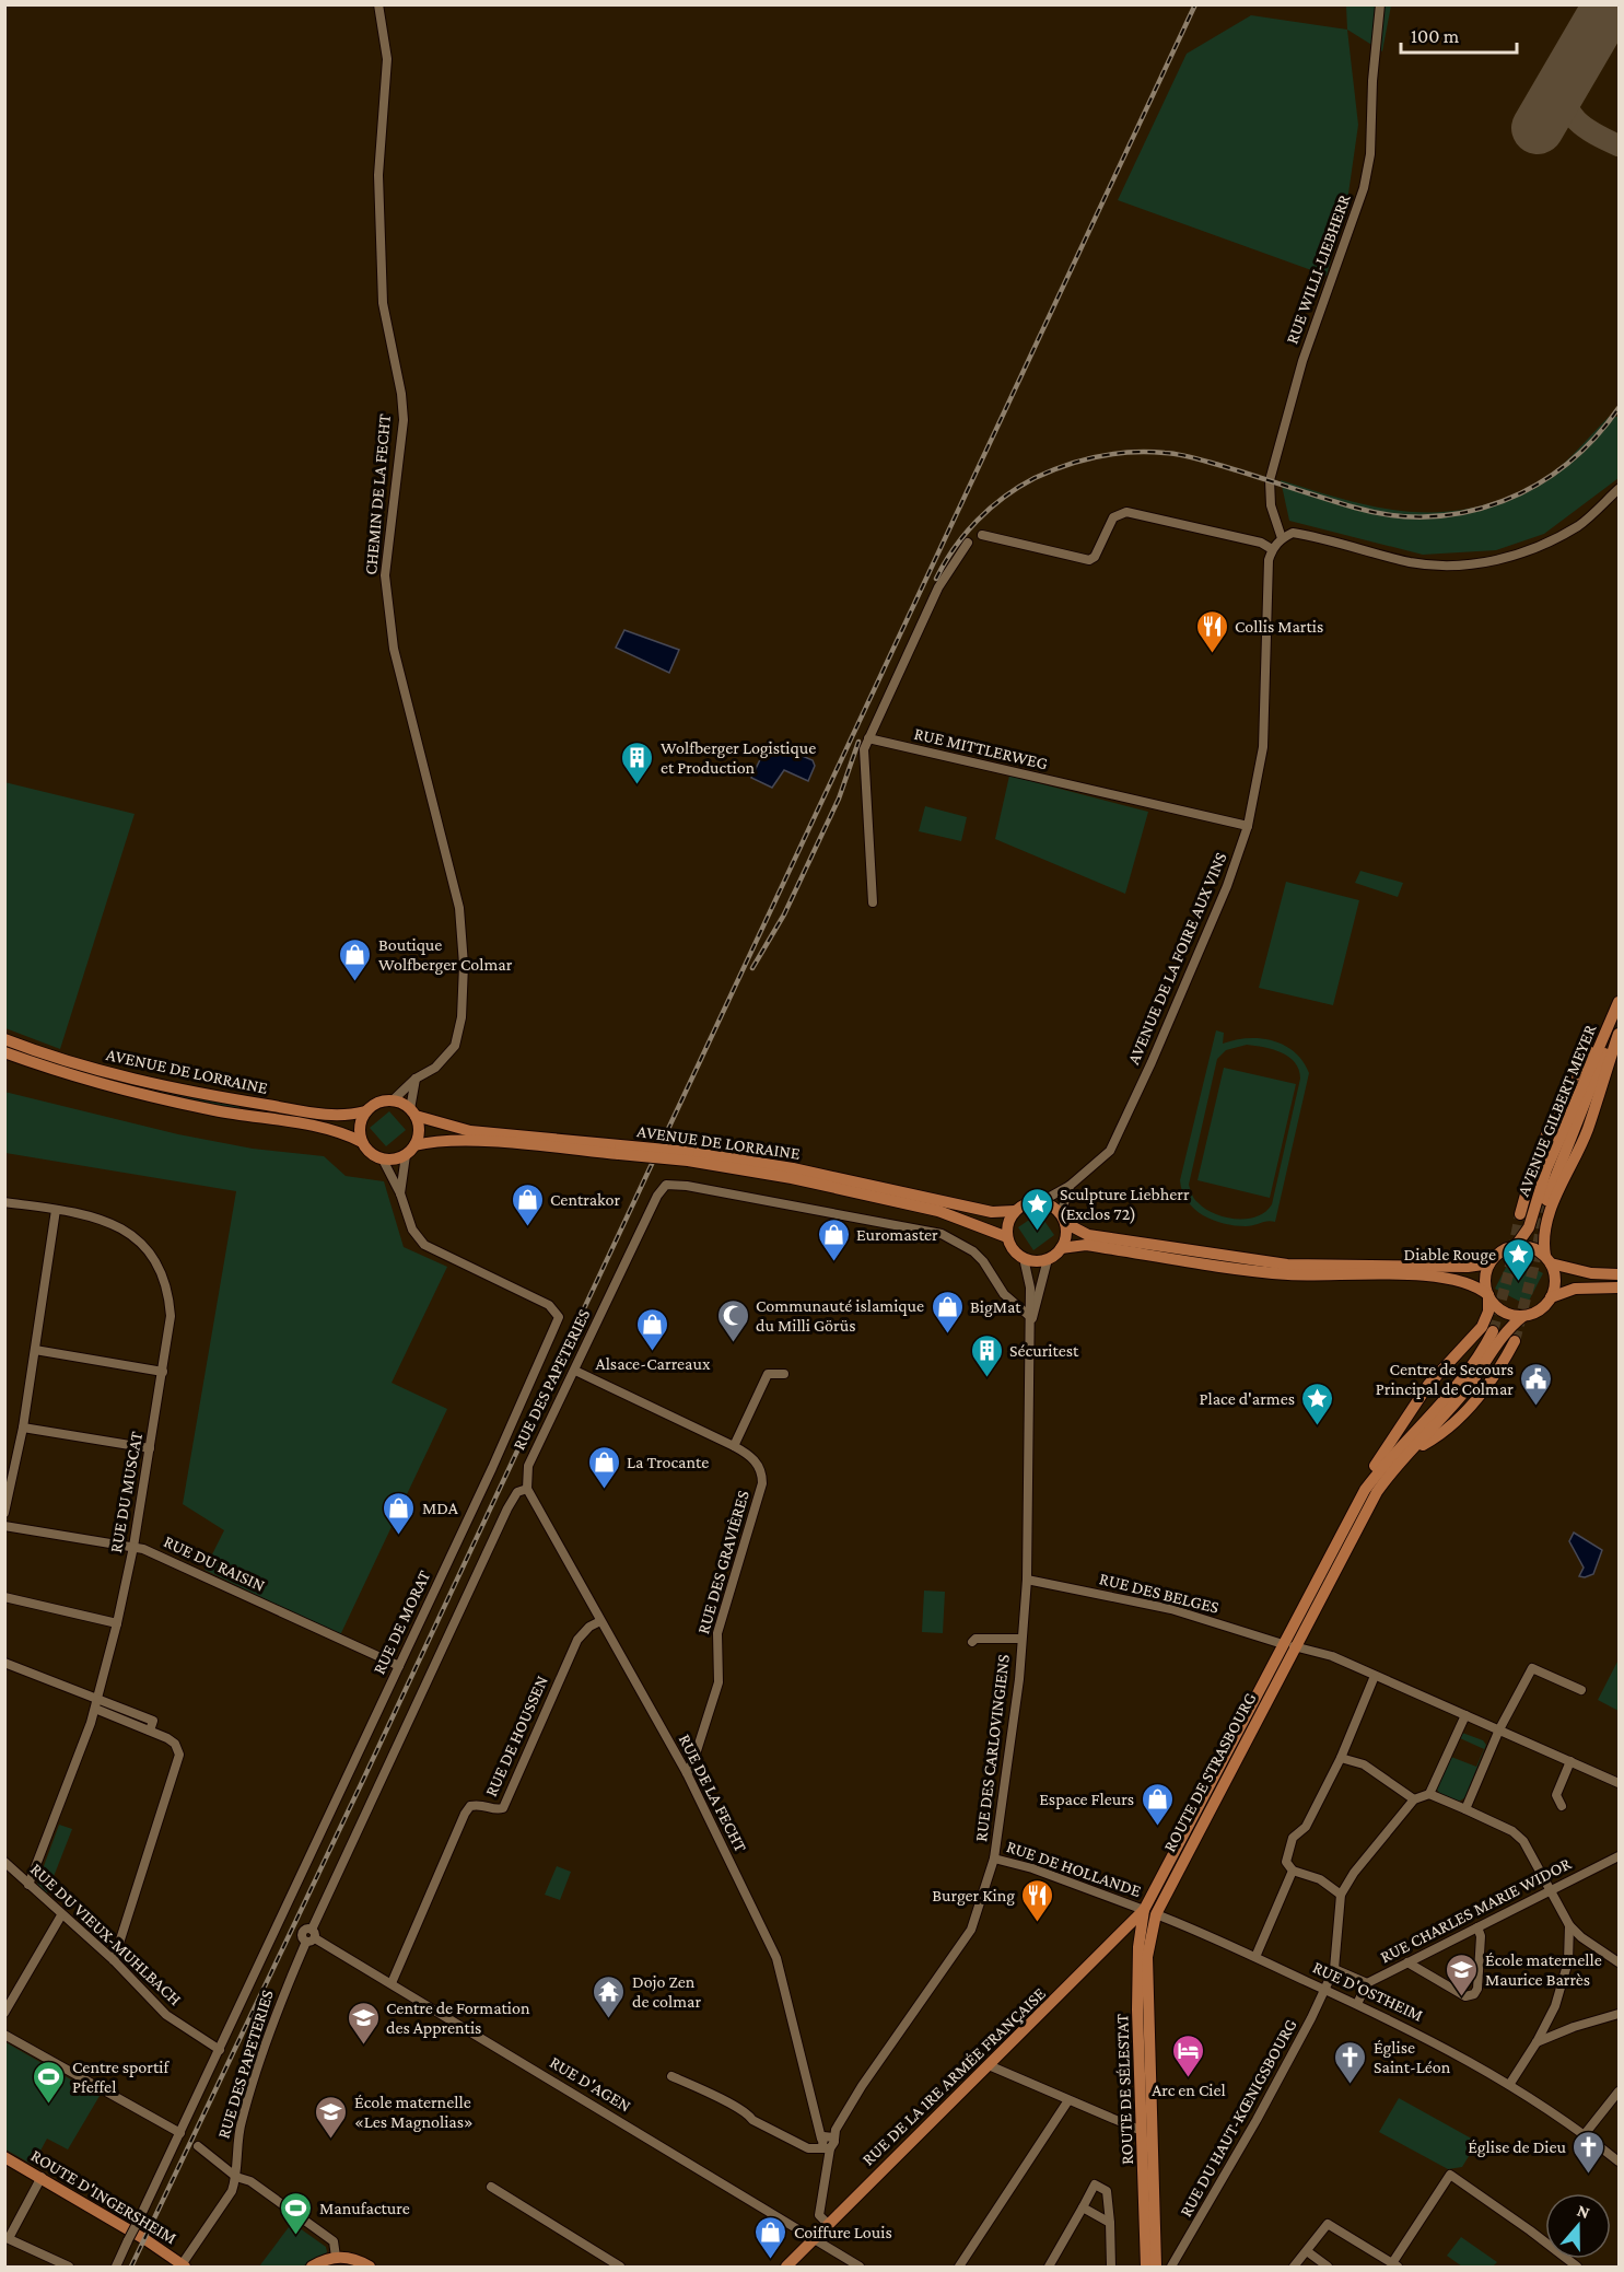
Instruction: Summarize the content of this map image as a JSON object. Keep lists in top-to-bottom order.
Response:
{
  "streets": {
    "main road": [
      "AVENUE DE LORRAINE",
      "AVENUE GILBERT MEYER",
      "ROUTE DE STRASBOURG",
      "RUE DE LA 1RE ARMÉE FRANÇAISE",
      "ROUTE DE SÉLESTAT",
      "ROUTE D'INGERSHEIM"
    ],
    "street": [
      "RUE WILLI-LIEBHERR",
      "CHEMIN DE LA FECHT",
      "RUE MITTLERWEG",
      "AVENUE DE LA FOIRE AUX VINS",
      "RUE DES PAPETERIES",
      "RUE DU MUSCAT",
      "RUE DES GRAVIÈRES",
      "RUE DU RAISIN",
      "RUE DES BELGES",
      "RUE DE MORAT",
      "RUE DE HOUSSEN",
      "RUE DES CARLOVINGIENS",
      "RUE DE LA FECHT",
      "RUE DE HOLLANDE",
      "RUE CHARLES MARIE WIDOR",
      "RUE DU VIEUX-MUHLBACH",
      "RUE D'OSTHEIM",
      "RUE D'AGEN",
      "RUE DU HAUT-KŒNIGSBOURG"
    ]
  },
  "crossings": [
    ["CHEMIN DE LA FECHT", "AVENUE DE LORRAINE"],
    ["CHEMIN DE LA FECHT", "RUE DE MORAT"],
    ["RUE MITTLERWEG", "AVENUE DE LA FOIRE AUX VINS"],
    ["AVENUE DE LA FOIRE AUX VINS", "AVENUE DE LORRAINE"],
    ["AVENUE DE LA FOIRE AUX VINS", "RUE DES CARLOVINGIENS"],
    ["AVENUE DE LORRAINE", "RUE DE MORAT"],
    ["AVENUE DE LORRAINE", "RUE DES CARLOVINGIENS"],
    ["AVENUE GILBERT MEYER", "ROUTE DE STRASBOURG"],
    ["RUE DES PAPETERIES", "RUE DES GRAVIÈRES"],
    ["RUE DES PAPETERIES", "RUE DES CARLOVINGIENS"],
    ["RUE DES PAPETERIES", "RUE DE LA FECHT"],
    ["RUE DES PAPETERIES", "RUE D'AGEN"],
    ["RUE DES PAPETERIES", "ROUTE D'INGERSHEIM"],
    ["RUE DU MUSCAT", "RUE DU RAISIN"],
    ["RUE DU MUSCAT", "RUE DU VIEUX-MUHLBACH"],
    ["RUE DES GRAVIÈRES", "RUE DE LA FECHT"],
    ["RUE DU RAISIN", "RUE DE MORAT"],
    ["RUE DES BELGES", "RUE DES CARLOVINGIENS"],
    ["RUE DES BELGES", "ROUTE DE STRASBOURG"],
    ["RUE DE MORAT", "RUE DU VIEUX-MUHLBACH"],
    ["RUE DE HOUSSEN", "RUE DE LA FECHT"],
    ["RUE DE HOUSSEN", "RUE D'AGEN"],
    ["RUE DES CARLOVINGIENS", "RUE DE LA FECHT"],
    ["RUE DES CARLOVINGIENS", "RUE DE HOLLANDE"],
    ["ROUTE DE STRASBOURG", "RUE DE HOLLANDE"],
    ["ROUTE DE STRASBOURG", "RUE D'OSTHEIM"],
    ["ROUTE DE STRASBOURG", "RUE DE LA 1RE ARMÉE FRANÇAISE"],
    ["ROUTE DE STRASBOURG", "ROUTE DE SÉLESTAT"],
    ["RUE DE LA FECHT", "RUE DE LA 1RE ARMÉE FRANÇAISE"],
    ["RUE DE HOLLANDE", "RUE DE LA 1RE ARMÉE FRANÇAISE"],
    ["RUE DE HOLLANDE", "ROUTE DE SÉLESTAT"],
    ["RUE CHARLES MARIE WIDOR", "RUE D'OSTHEIM"],
    ["RUE D'OSTHEIM", "ROUTE DE SÉLESTAT"],
    ["RUE D'OSTHEIM", "RUE DU HAUT-KŒNIGSBOURG"],
    ["RUE DE LA 1RE ARMÉE FRANÇAISE", "RUE D'AGEN"],
    ["RUE DE LA 1RE ARMÉE FRANÇAISE", "ROUTE DE SÉLESTAT"],
    ["ROUTE DE SÉLESTAT", "RUE DU HAUT-KŒNIGSBOURG"]
  ],
  "places": {
    "restaurant": ["Collis Martis", "Burger King"],
    "building": ["Wolfberger Logistique et Production", "Sécuritest"],
    "shop": [
      "Boutique Wolfberger Colmar",
      "Centrakor",
      "Euromaster",
      "BigMat",
      "Alsace-Carreaux",
      "La Trocante",
      "MDA",
      "Espace Fleurs",
      "Coiffure Louis"
    ],
    "place": ["Sculpture Liebherr (Exclos 72)", "Diable Rouge", "Place d'armes"],
    "mosque": ["Communauté islamique du Milli Görüs"],
    "public building": ["Centre de Secours Principal de Colmar"],
    "school or university": ["École maternelle Maurice Barrès", "Centre de Formation des Apprentis", "École maternelle «Les Magnolias»"],
    "temple": ["Dojo Zen de colmar"],
    "hotel": ["Arc en Ciel"],
    "church": ["Église Saint-Léon", "Église de Dieu"],
    "sports": ["Centre sportif Pfeffel", "Manufacture"]
  },
  "scale_bar": "100 m",
  "north": "top"
}
